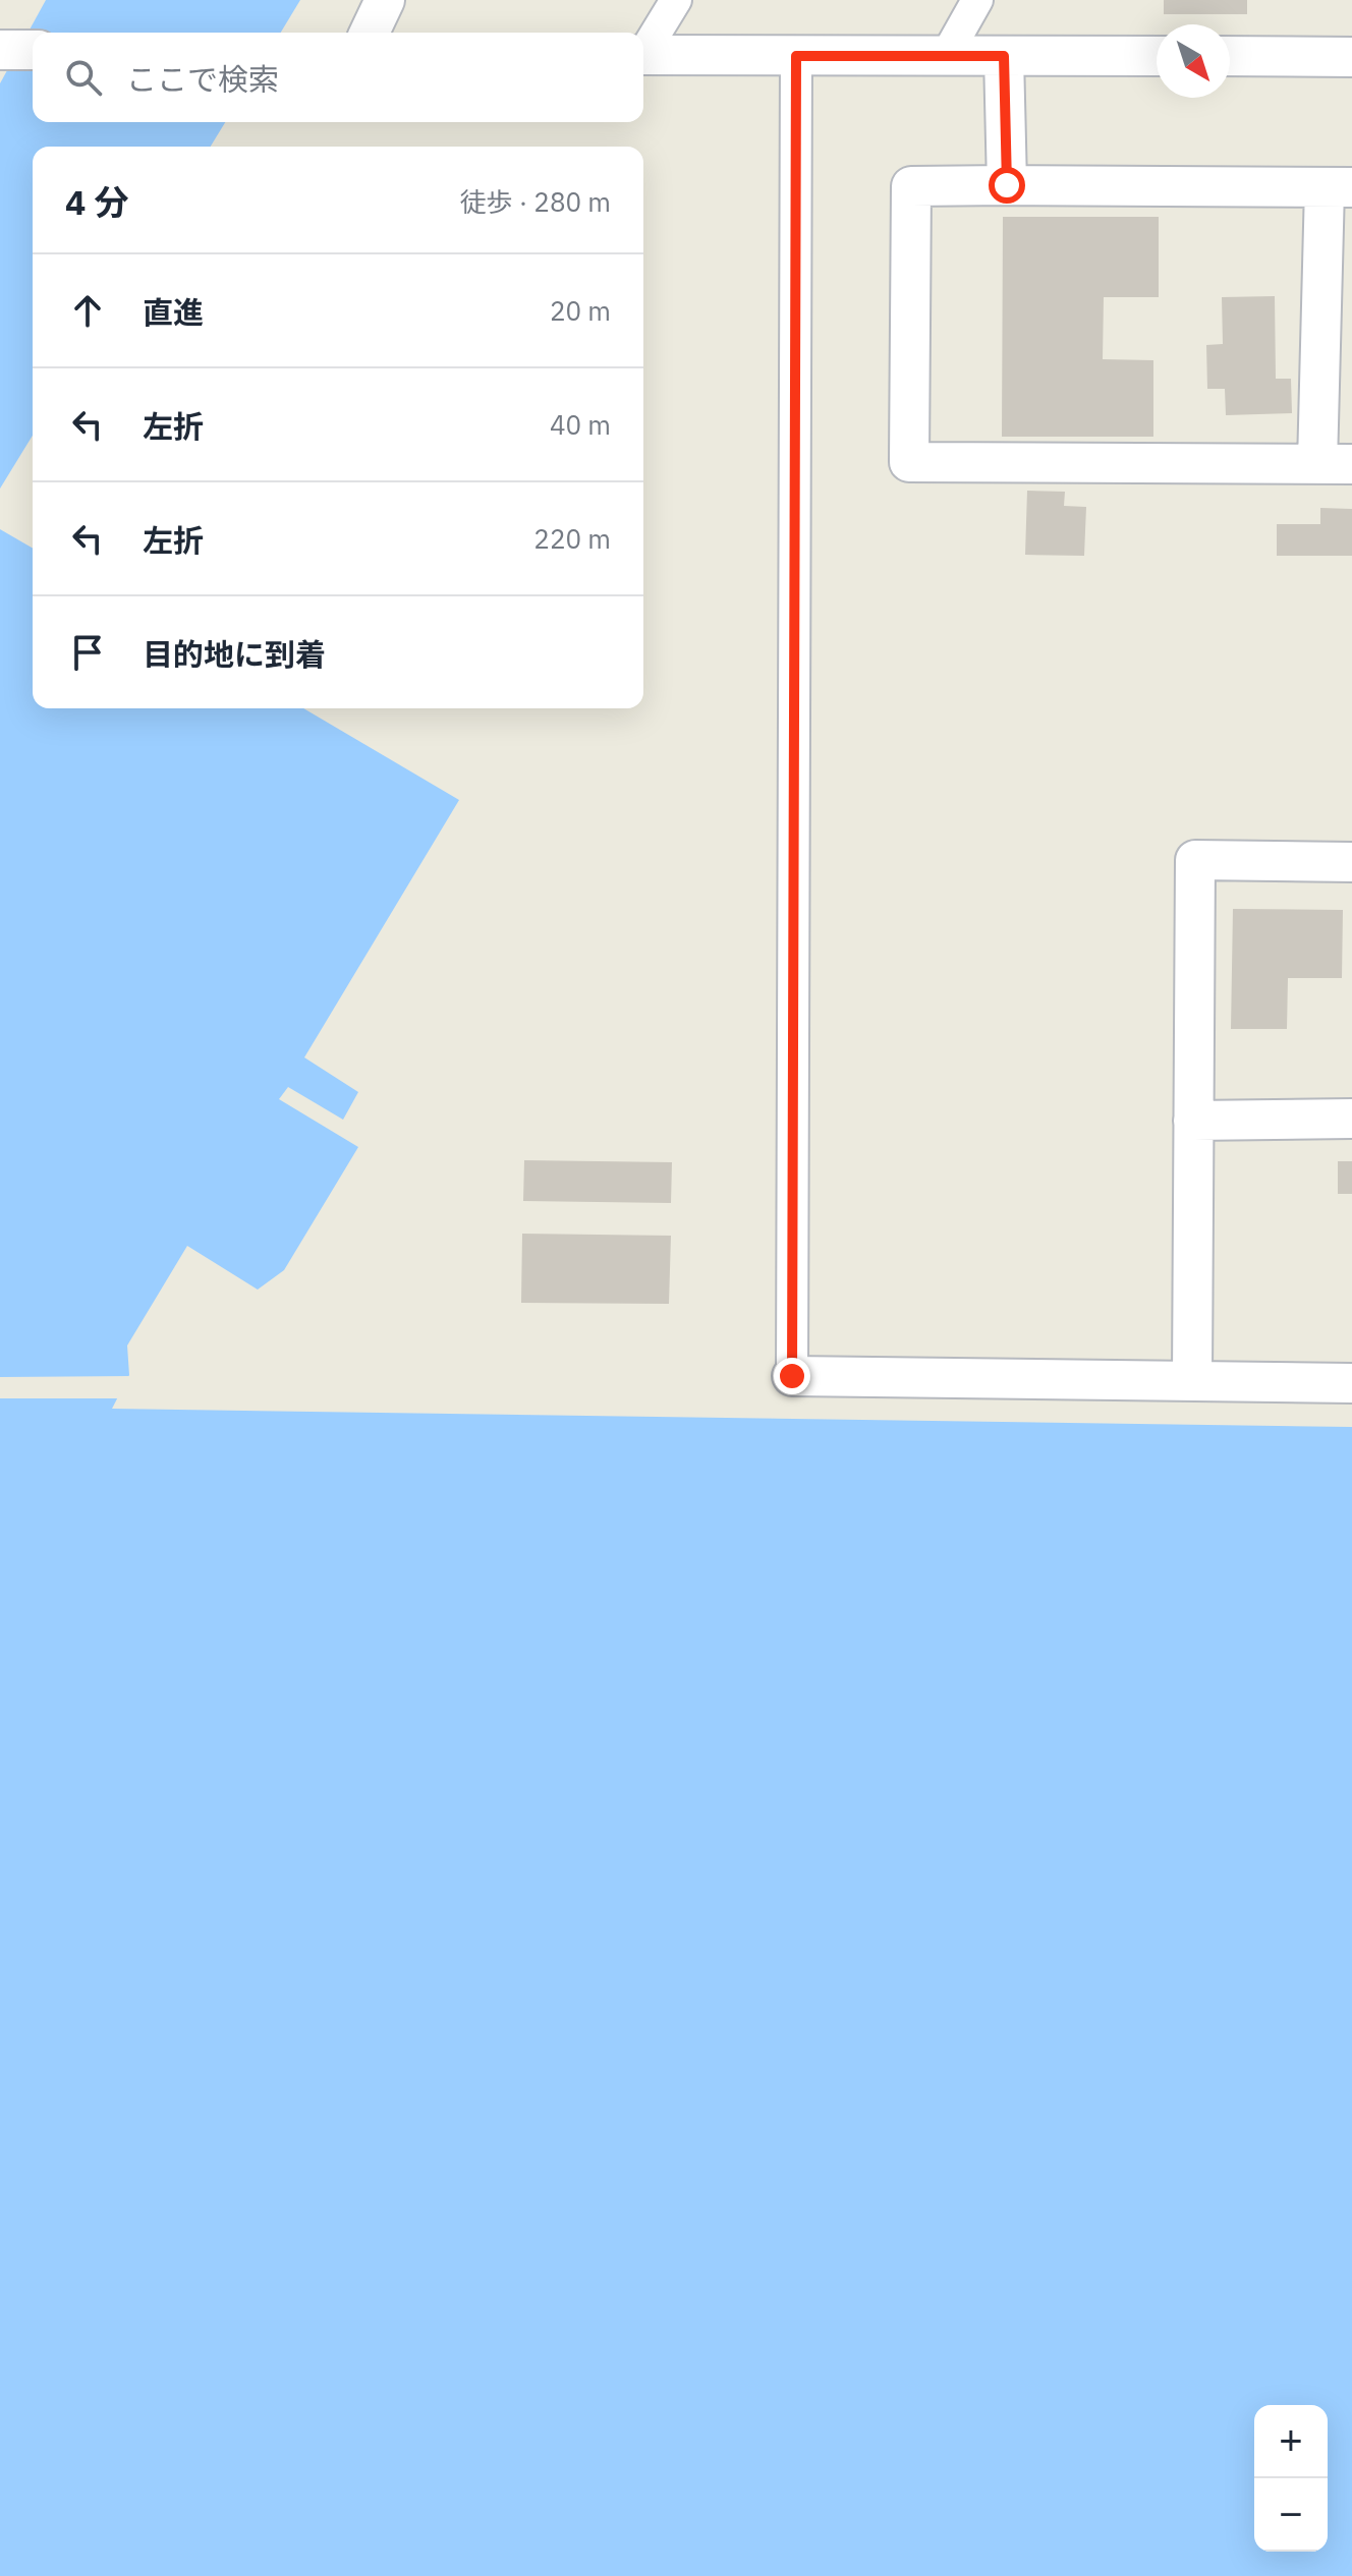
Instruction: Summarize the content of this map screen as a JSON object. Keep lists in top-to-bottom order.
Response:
{
  "north": "bottom right",
  "page": {
    "search": "ここで検索",
    "heading": ["4 分", "徒歩 · 280 m"],
    "list": [
      ["直進", "20 m"],
      ["左折", "40 m"],
      ["左折", "220 m"],
      "目的地に到着"
    ],
    "map_buttons": ["+", "−"]
  }
}
